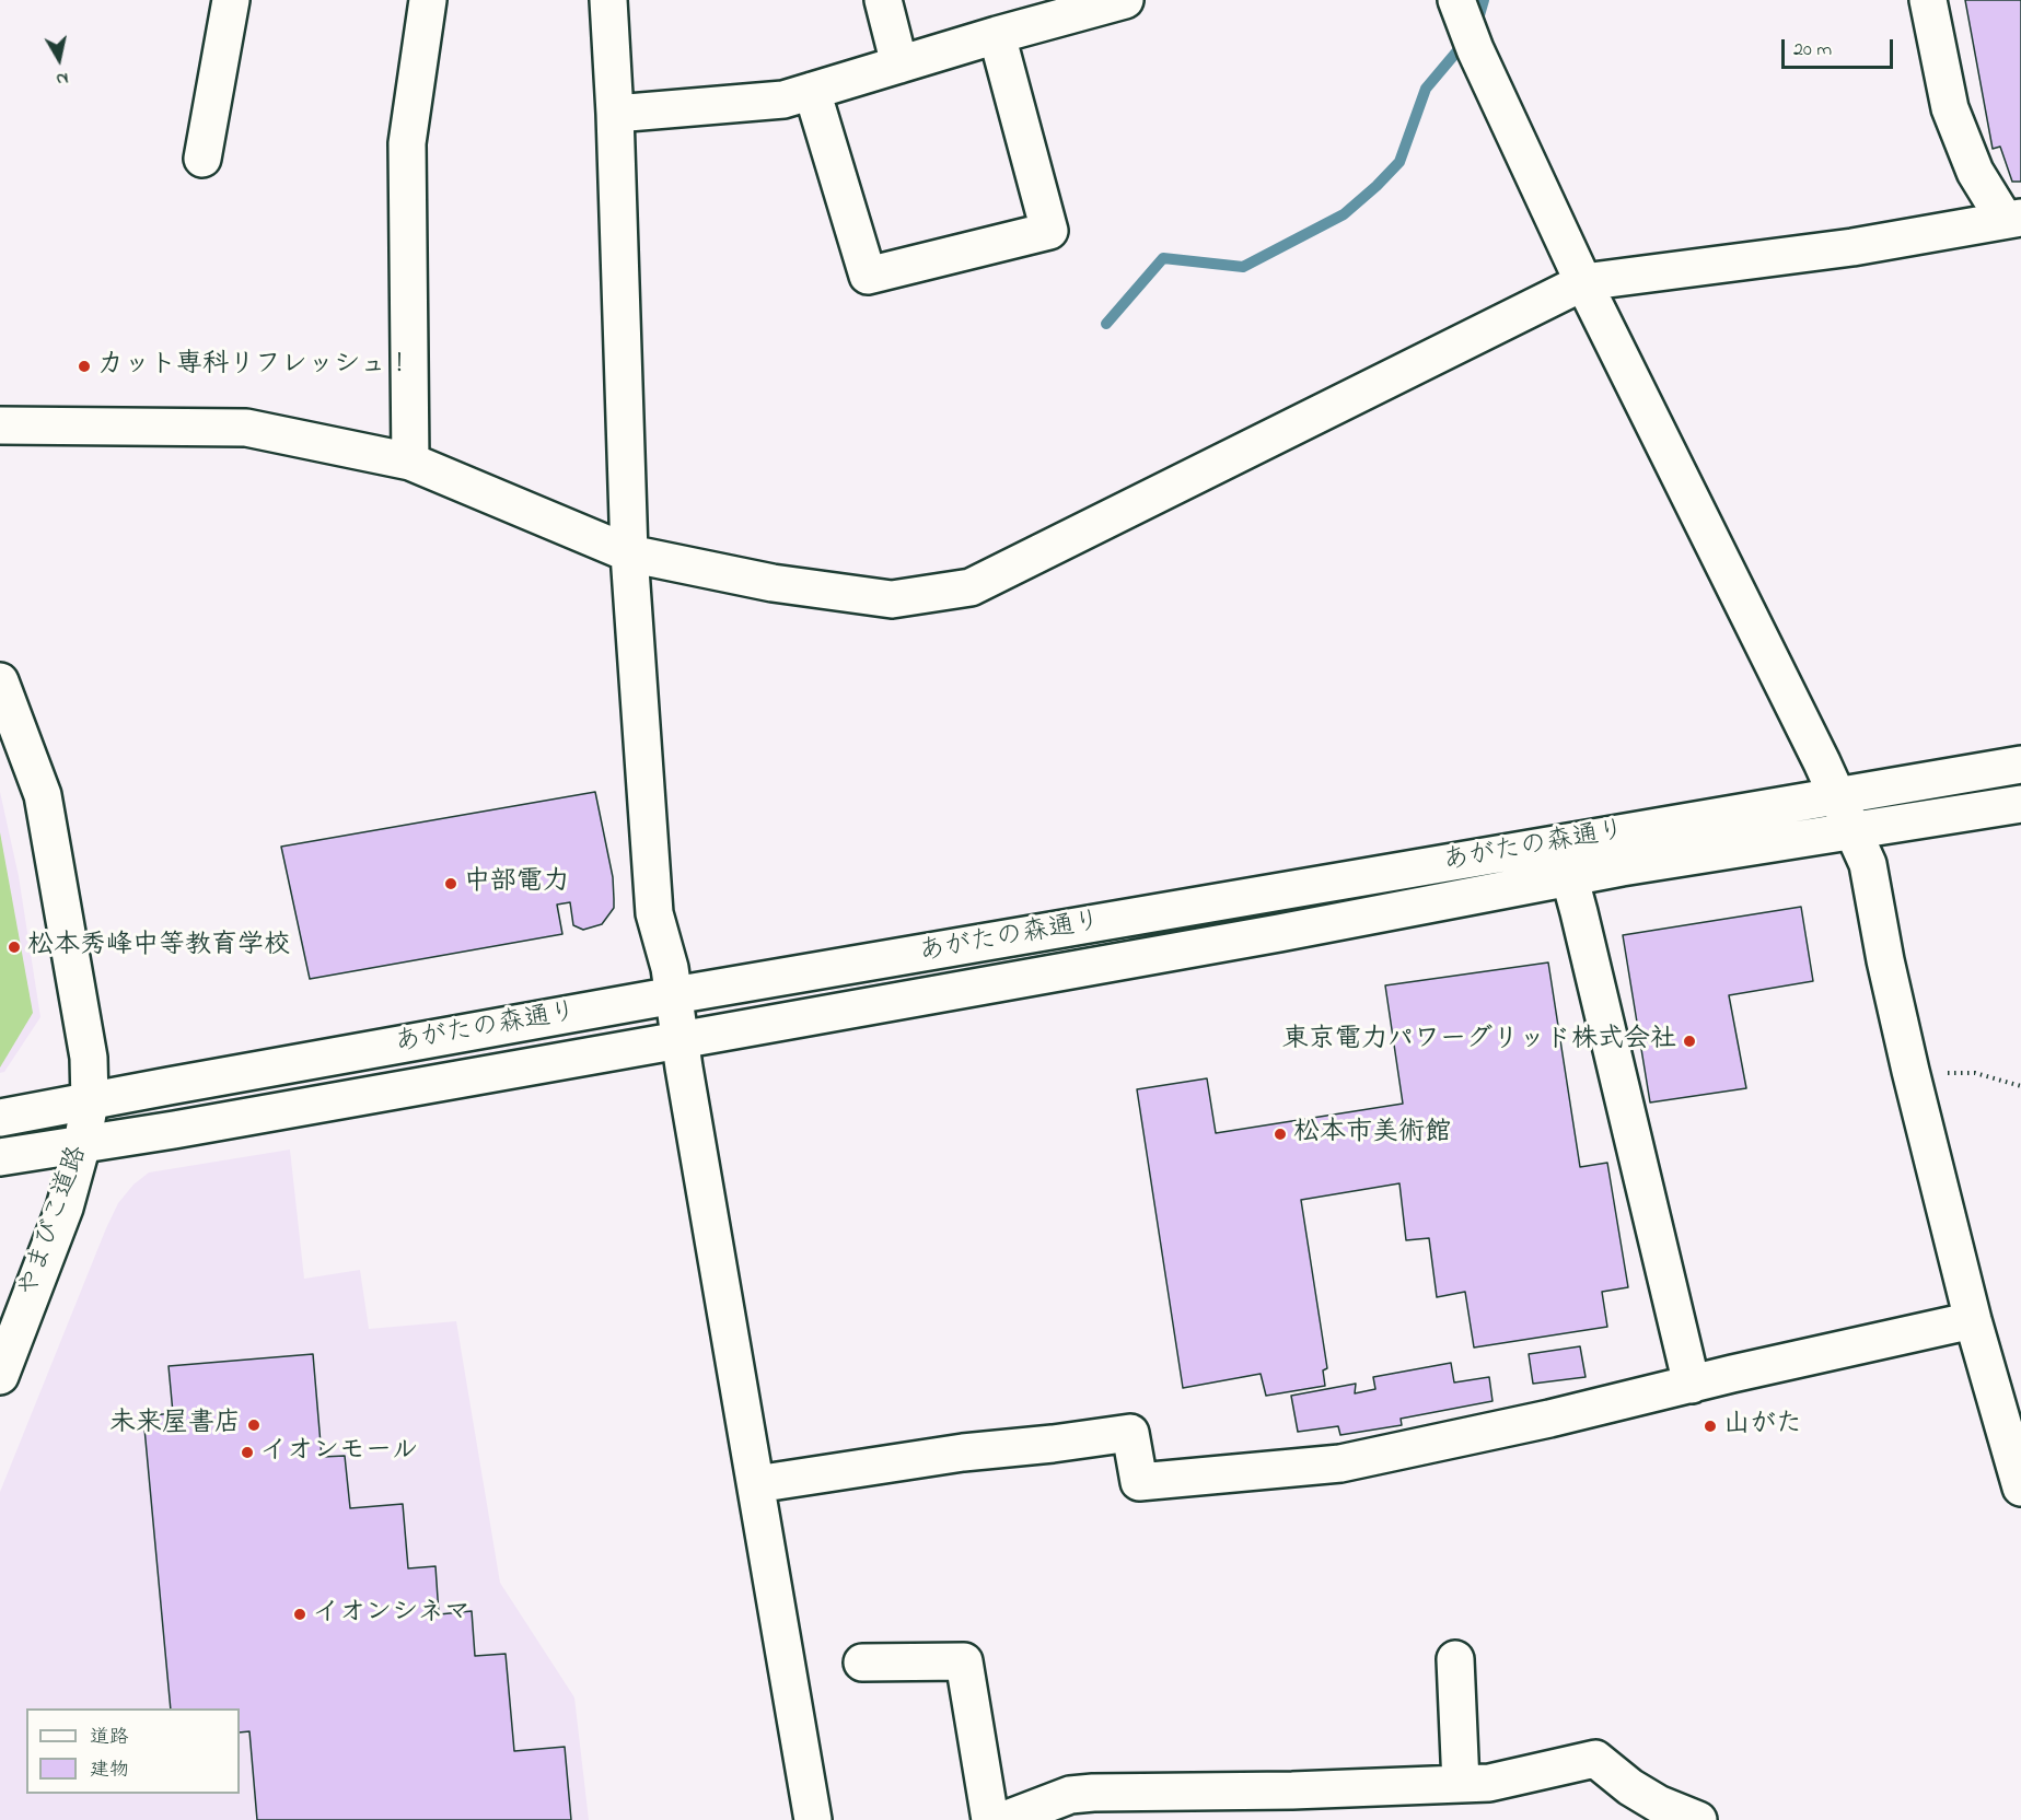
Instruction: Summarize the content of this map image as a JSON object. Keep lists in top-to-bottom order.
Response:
{
  "streets": {
    "street": ["あがたの森通り", "やまびこ道路"]
  },
  "crossings": [
    ["あがたの森通り", "やまびこ道路"]
  ],
  "places": [
    "カット専科リフレッシュ！",
    "中部電力",
    "松本秀峰中等教育学校",
    "東京電力パワーグリッド株式会社",
    "松本市美術館",
    "未来屋書店",
    "山がた",
    "イオンモール",
    "イオンシネマ"
  ],
  "legend": ["道路", "建物"],
  "scale_bar": "20 m",
  "north": "bottom"
}
